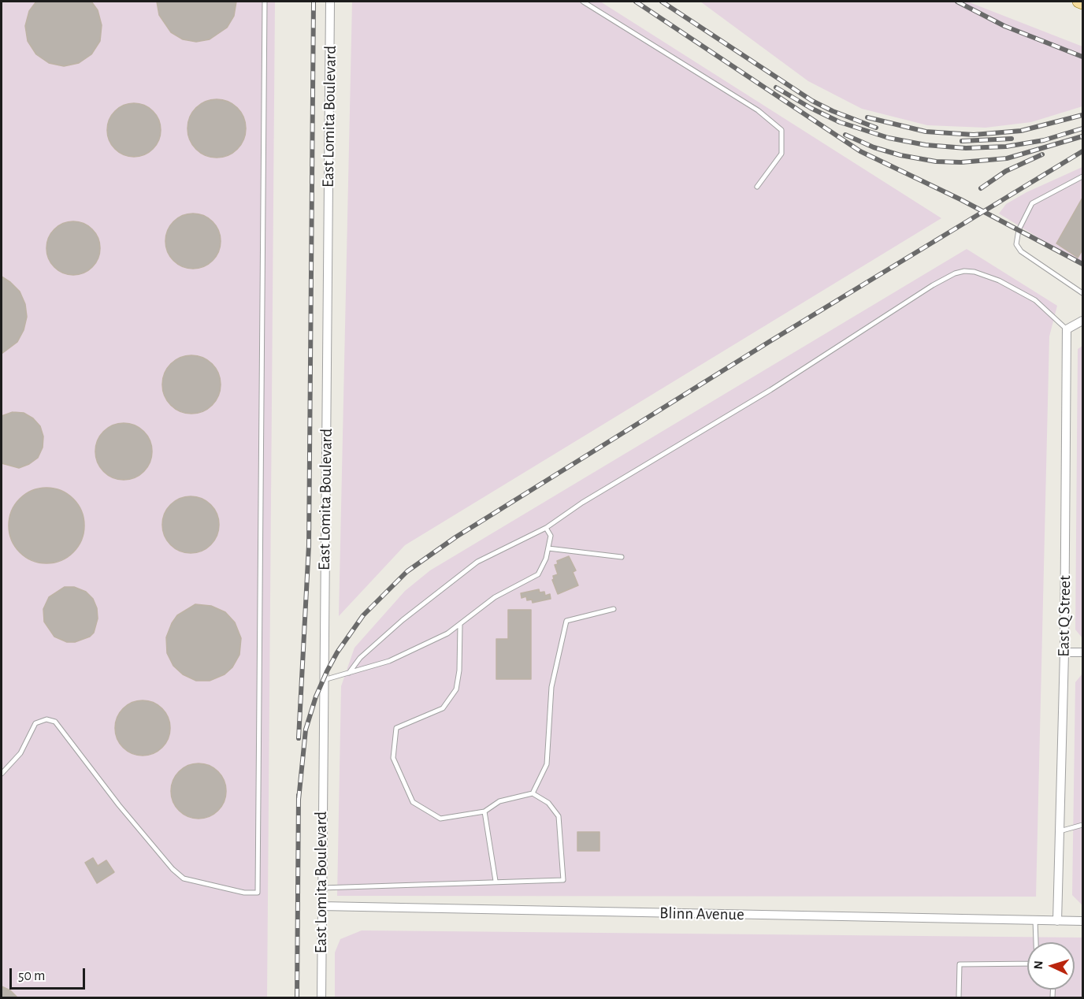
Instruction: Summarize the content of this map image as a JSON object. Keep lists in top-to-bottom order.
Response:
{
  "streets": {
    "street": ["East Lomita Boulevard", "East Q Street", "Blinn Avenue"]
  },
  "crossings": [
    ["East Lomita Boulevard", "Blinn Avenue"],
    ["East Q Street", "Blinn Avenue"]
  ],
  "scale_bar": "50 m",
  "north": "left"
}
